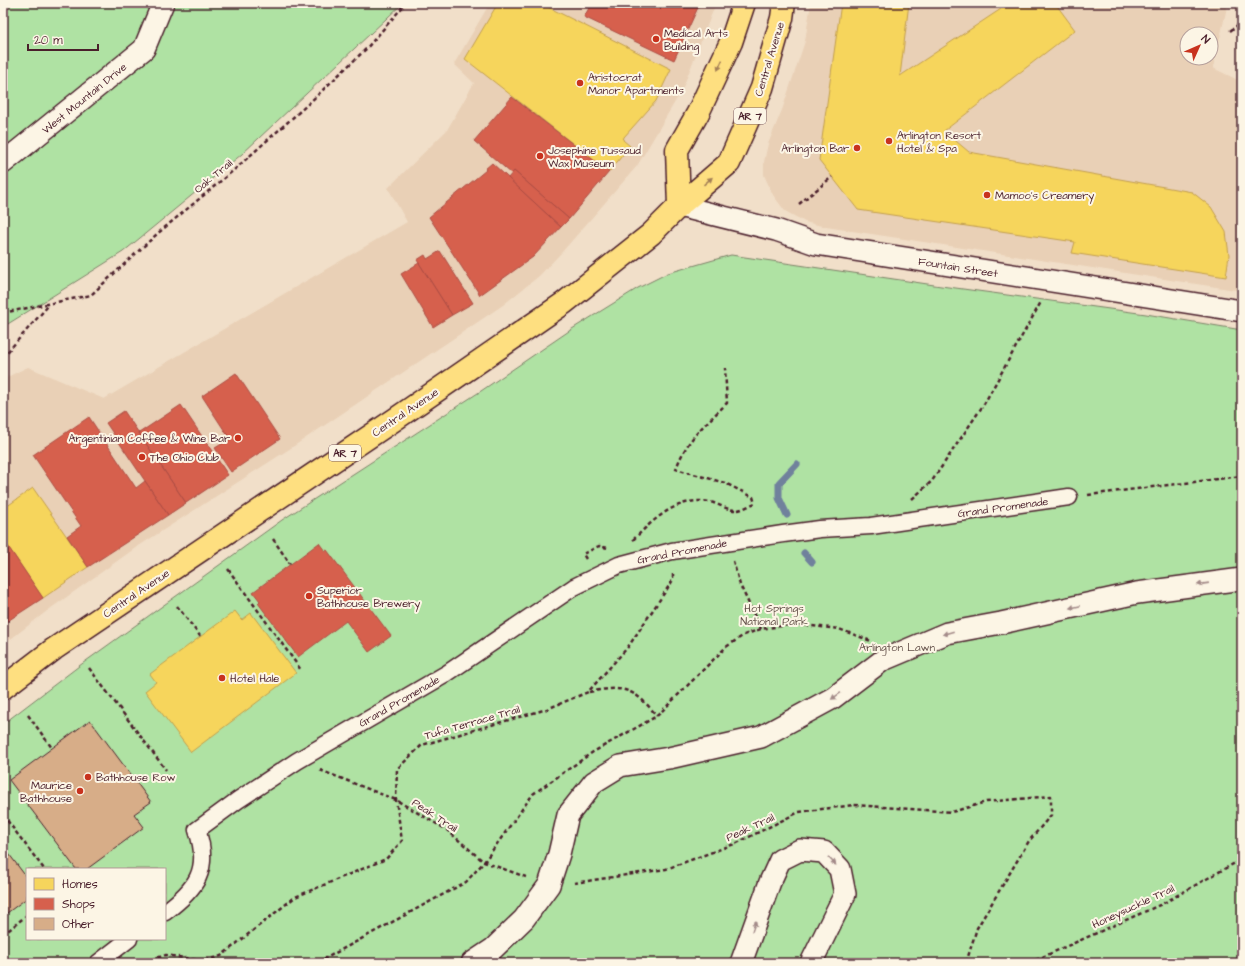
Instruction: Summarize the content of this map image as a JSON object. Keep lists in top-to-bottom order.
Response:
{
  "streets": {
    "main road": ["Central Avenue", "AR 7"],
    "street": ["West Mountain Drive", "Fountain Street", "Grand Promenade"],
    "path": [
      "Oak Trail",
      "Tufa Terrace Trail",
      "Peak Trail",
      "Honeysuckle Trail"
    ]
  },
  "crossings": [
    ["Central Avenue", "Fountain Street"],
    ["Grand Promenade", "Tufa Terrace Trail"],
    ["Grand Promenade", "Peak Trail"],
    ["Tufa Terrace Trail", "Peak Trail"]
  ],
  "parks": ["Hot Springs National Park", "Arlington Lawn"],
  "places": [
    "Medical Arts Building",
    "Aristocrat Manor Apartments",
    "Arlington Resort Hotel & Spa",
    "Arlington Bar",
    "Josephine Tussaud Wax Museum",
    "Mamoo's Creamery",
    "Argentinian Coffee & Wine Bar",
    "The Ohio Club",
    "Superior Bathhouse Brewery",
    "Hotel Hale",
    "Bathhouse Row",
    "Maurice Bathhouse"
  ],
  "legend": ["Homes", "Shops", "Other"],
  "scale_bar": "20 m",
  "north": "top right"
}
